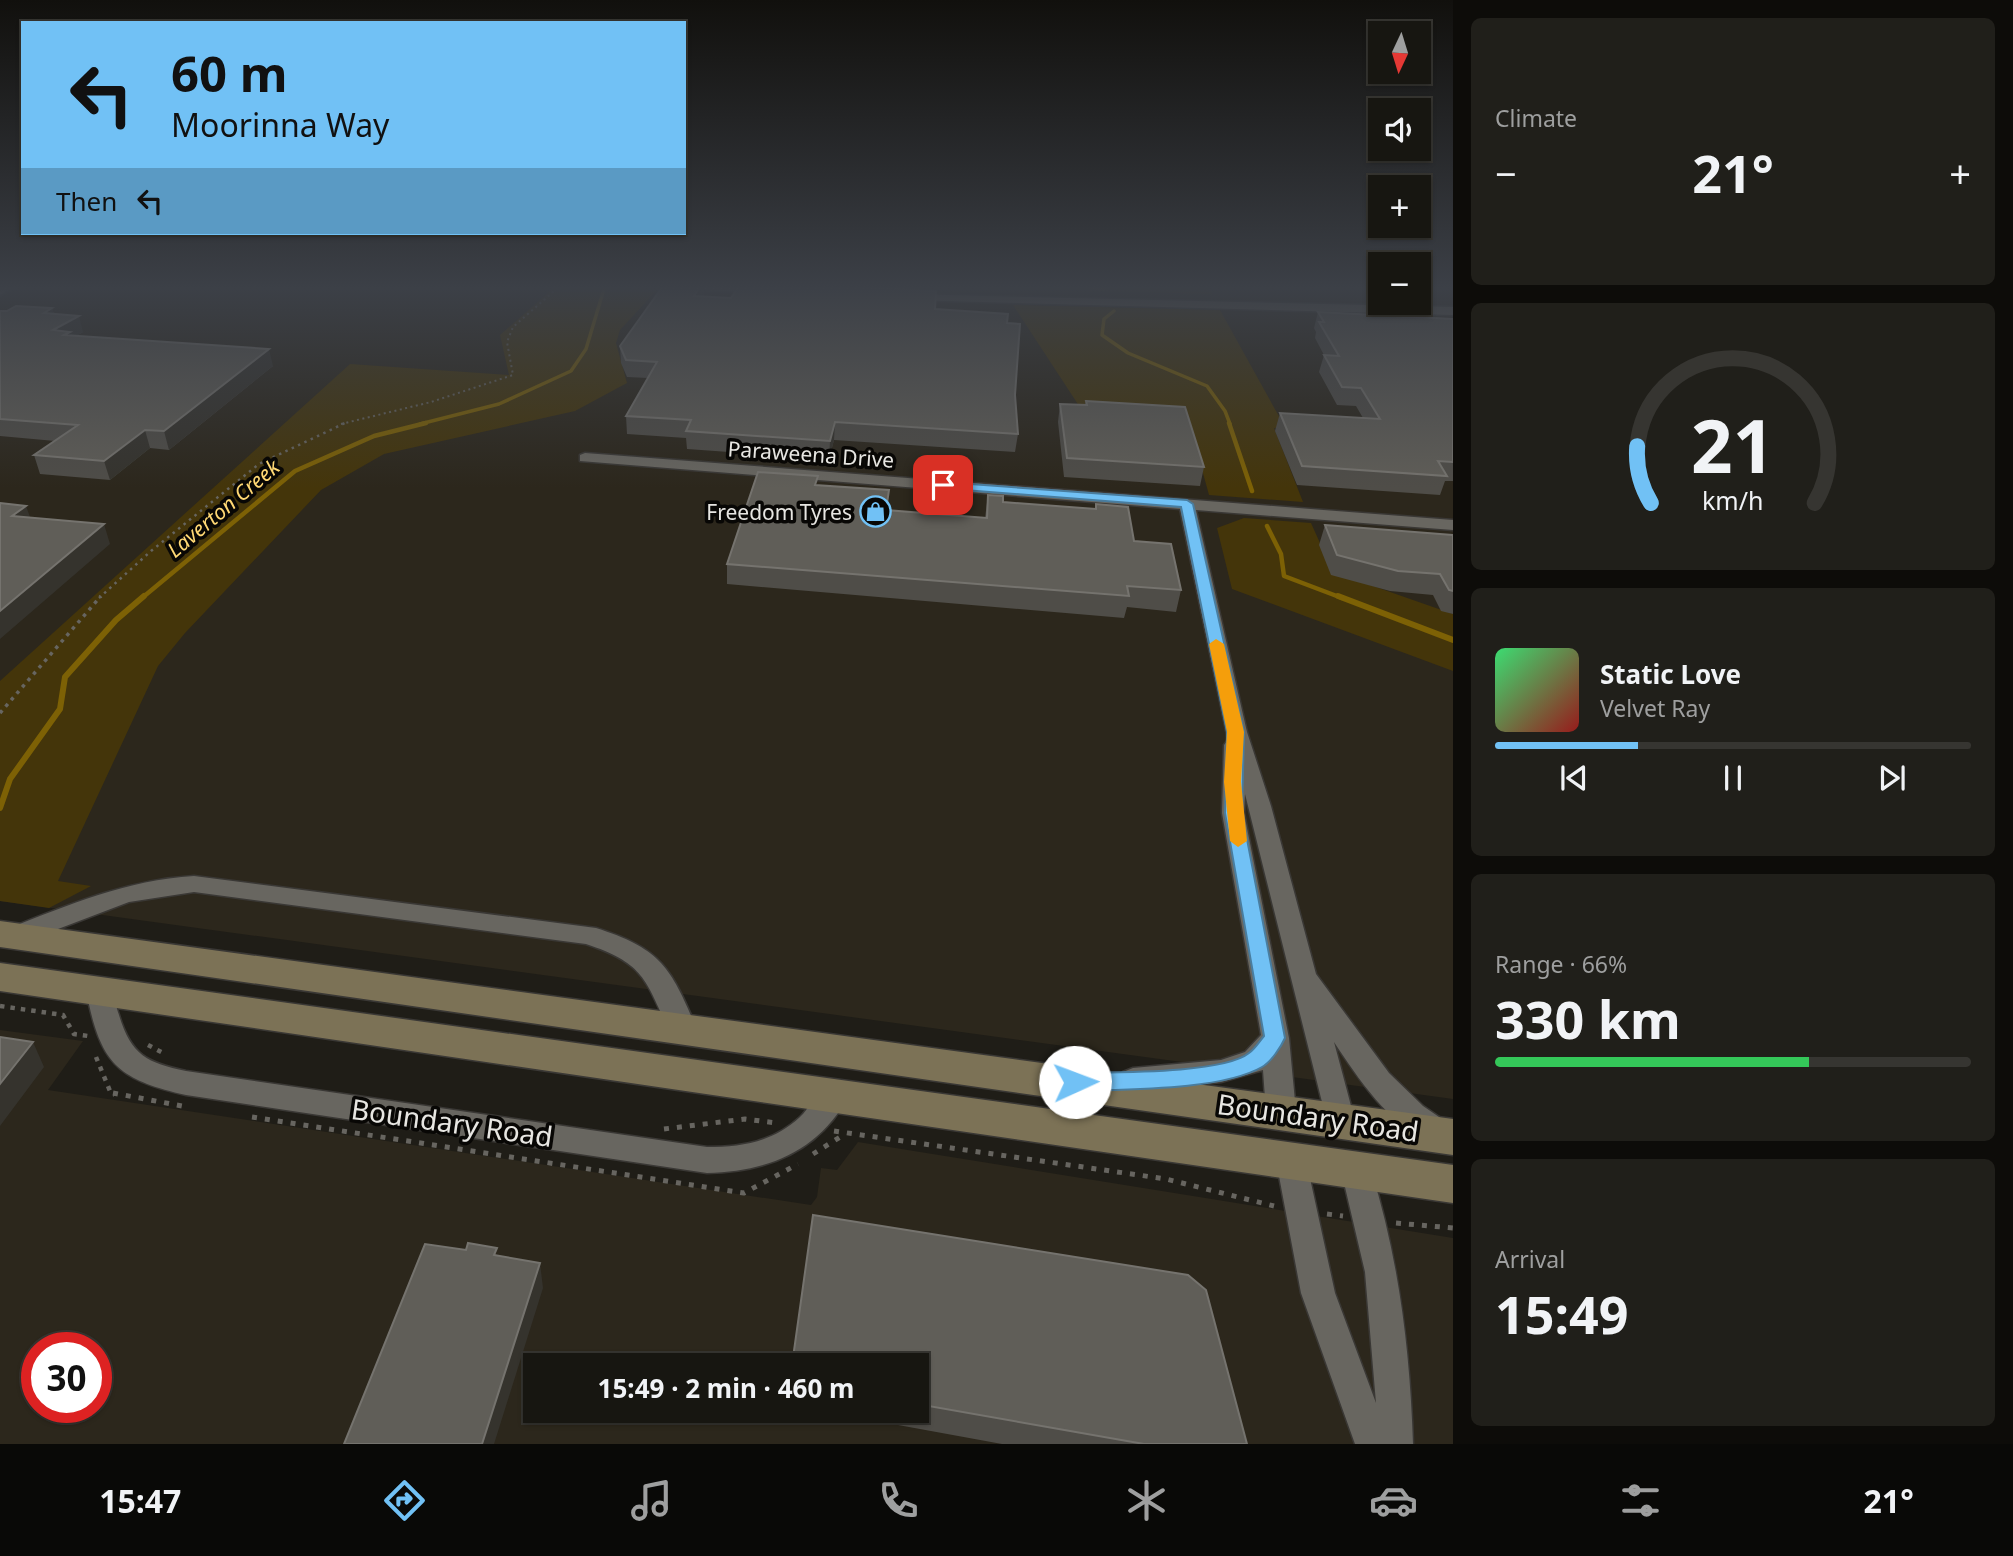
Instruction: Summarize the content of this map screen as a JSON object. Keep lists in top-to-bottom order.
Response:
{
  "streets": {
    "main road": ["Boundary Road"],
    "street": ["Paraweena Drive"]
  },
  "water": ["Laverton Creek"],
  "places": {
    "shop": ["Freedom Tyres"]
  },
  "north": "bottom",
  "page": {
    "tile": [
      "Climate",
      ["Range · 66%", "330 km"],
      ["Arrival", "15:49"]
    ],
    "map_buttons": ["+", "−"],
    "turn": ["60 m", "Moorinna Way"],
    "heat": ["−", "21°", "+"],
    "then": "Then",
    "song": ["Static Love", "Velvet Ray"],
    "limit": "30",
    "trip": "15:49 · 2 min · 460 m",
    "tabs": ["15:47", "21°"],
    "gauge": ["21", "km/h"]
  }
}
